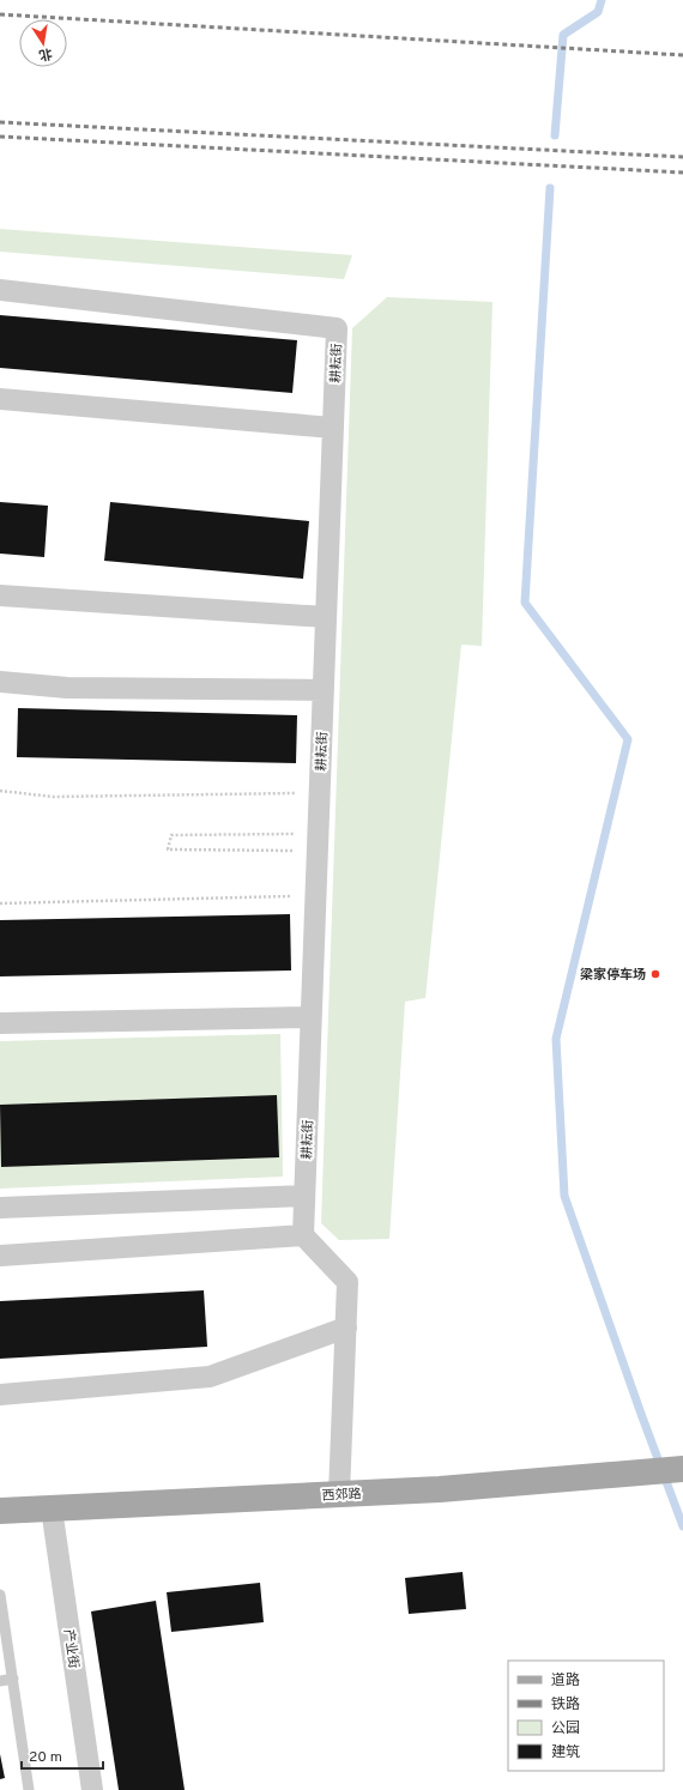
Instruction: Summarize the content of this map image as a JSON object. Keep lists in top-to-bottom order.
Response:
{
  "streets": {
    "main road": ["西郊路"],
    "street": ["耕耘街", "产业街"]
  },
  "crossings": [
    ["西郊路", "产业街"]
  ],
  "places": ["梁家停车场"],
  "legend": [
    "道路",
    "铁路",
    "公园",
    "建筑"
  ],
  "scale_bar": "20 m",
  "north": "bottom"
}
